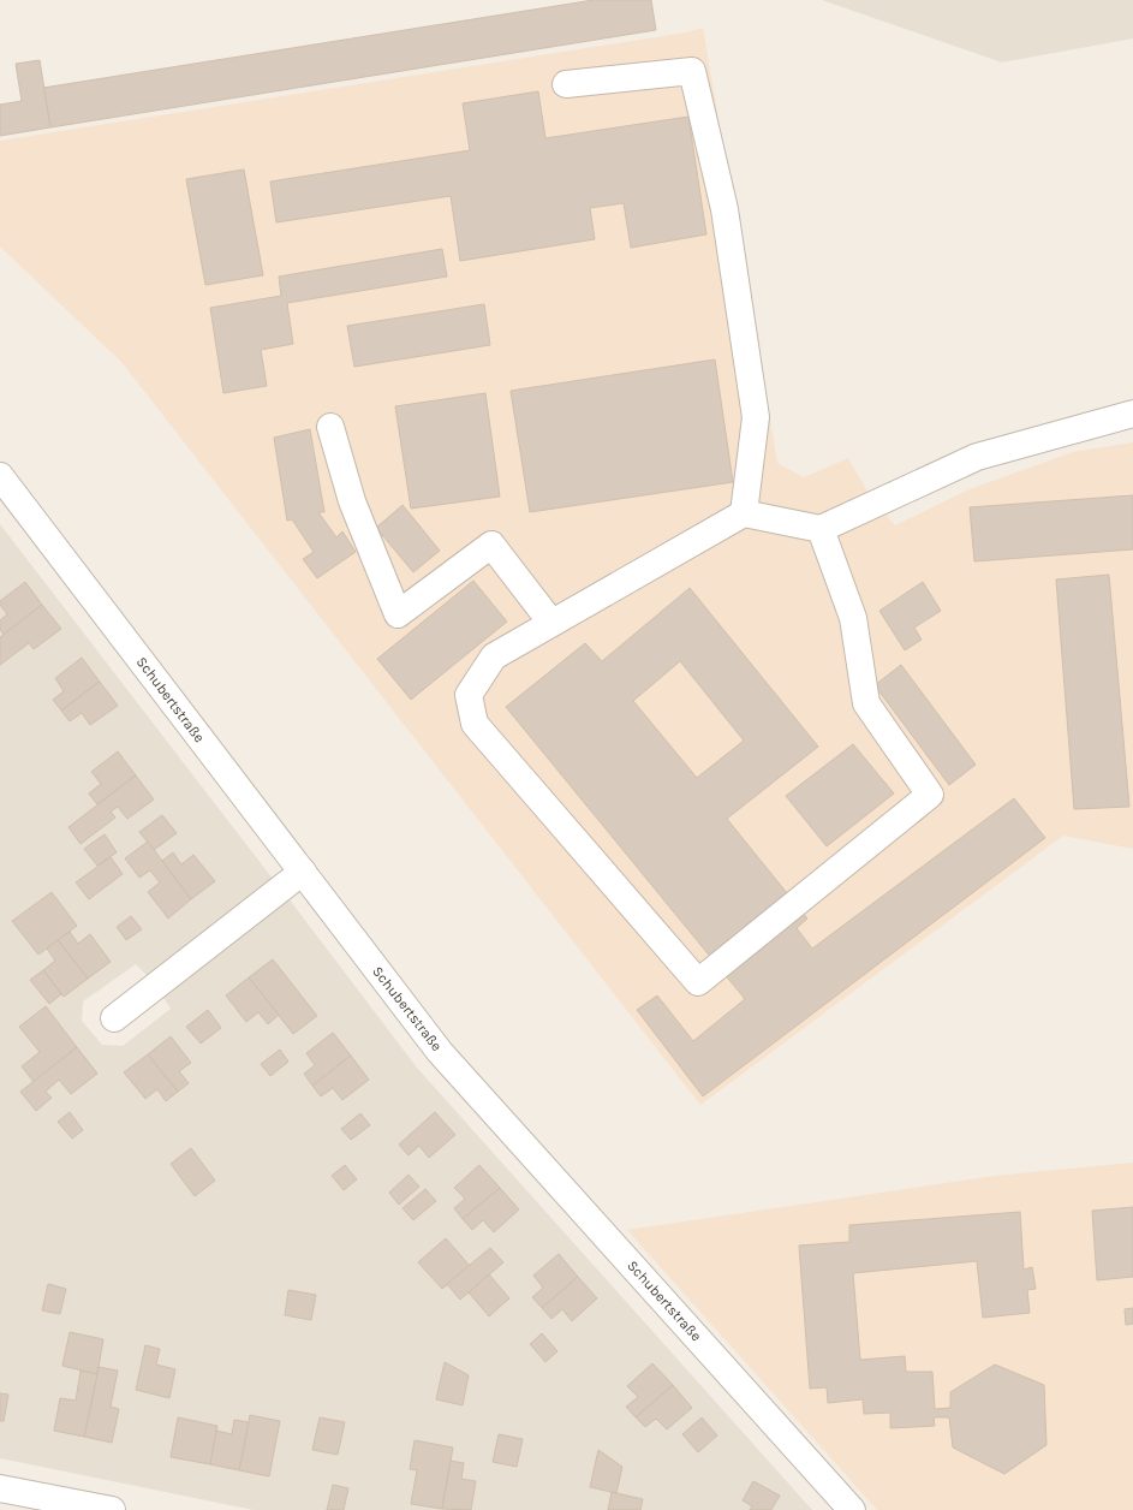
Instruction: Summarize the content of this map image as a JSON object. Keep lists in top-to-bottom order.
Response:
{
  "streets": {
    "street": ["Schubertstraße"]
  }
}
